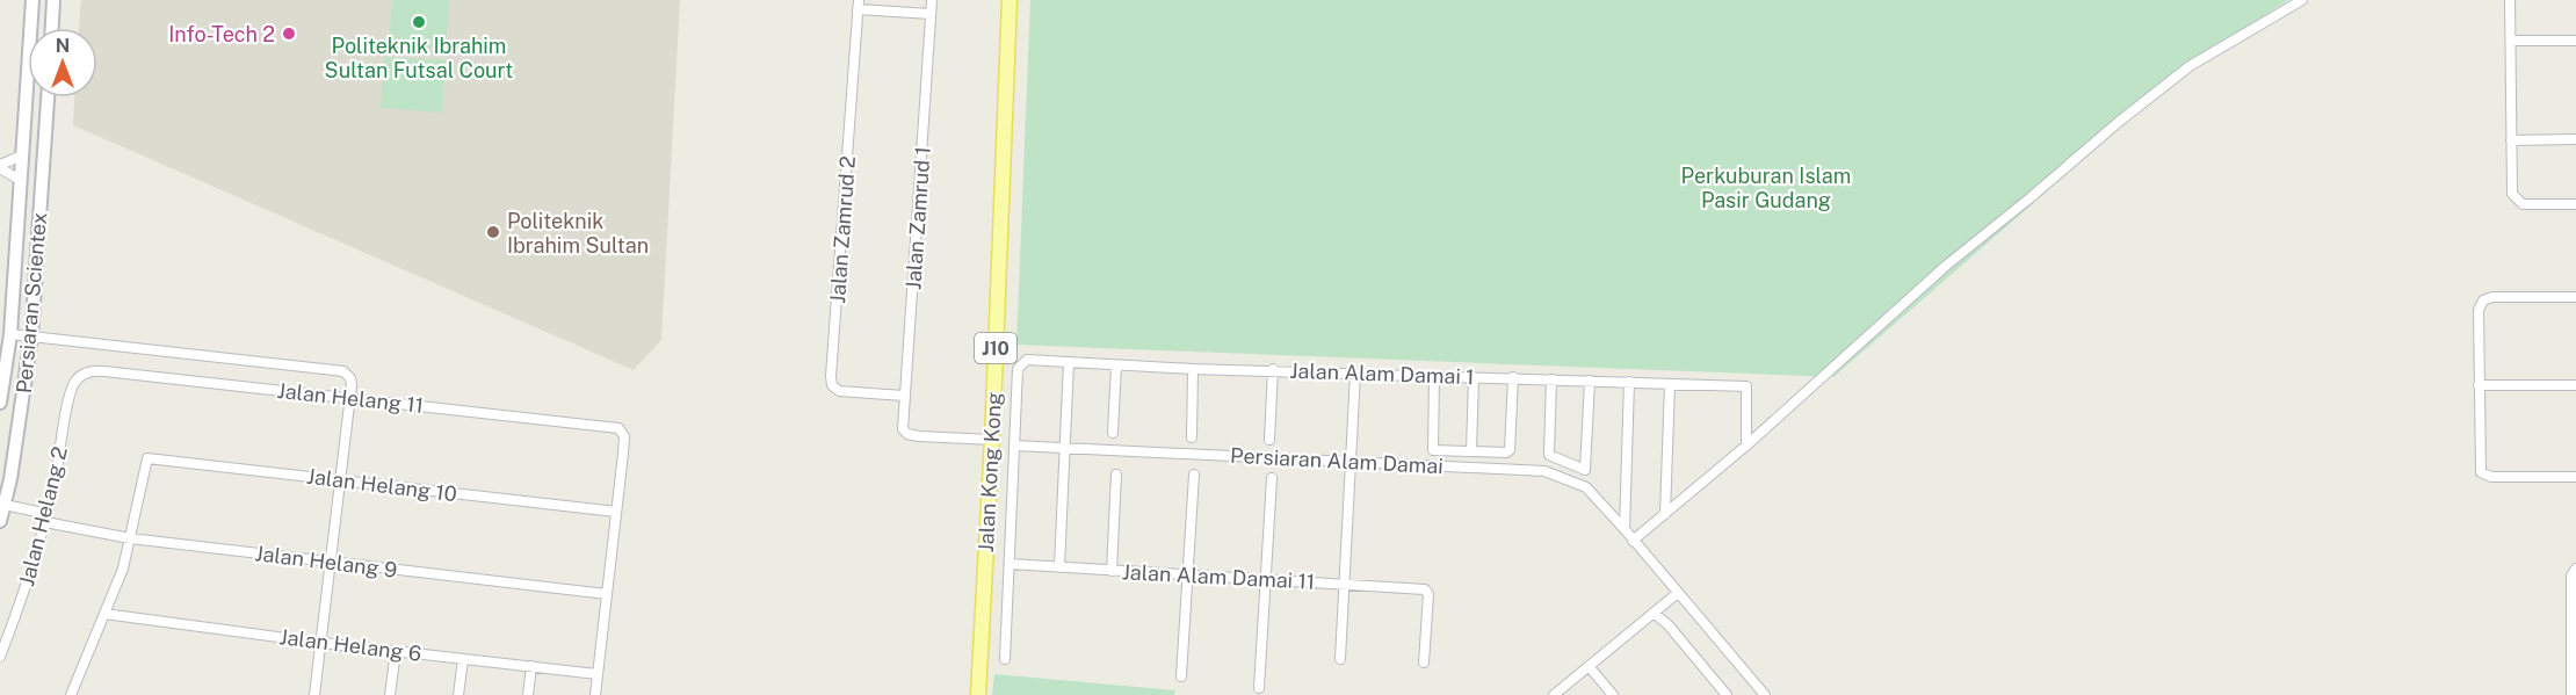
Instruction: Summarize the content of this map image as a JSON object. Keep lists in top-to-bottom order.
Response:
{
  "streets": {
    "main road": ["Persiaran Scientex", "J10", "Jalan Kong Kong"],
    "street": [
      "Jalan Zamrud 1",
      "Jalan Zamrud 2",
      "Jalan Alam Damai 1",
      "Jalan Helang 11",
      "Persiaran Alam Damai",
      "Jalan Helang 10",
      "Jalan Helang 2",
      "Jalan Helang 9",
      "Jalan Alam Damai 11",
      "Jalan Helang 6"
    ]
  },
  "crossings": [
    ["Jalan Zamrud 1", "Jalan Zamrud 2"],
    ["Jalan Zamrud 1", "Jalan Kong Kong"],
    ["Persiaran Scientex", "Jalan Helang 9"],
    ["Jalan Alam Damai 1", "Persiaran Alam Damai"],
    ["Jalan Helang 11", "Jalan Helang 10"],
    ["Jalan Helang 11", "Jalan Helang 2"],
    ["Jalan Helang 10", "Jalan Helang 9"],
    ["Jalan Helang 2", "Jalan Helang 9"]
  ],
  "parks": ["Perkuburan Islam Pasir Gudang"],
  "places": ["Politeknik Ibrahim Sultan Futsal Court", "Info-Tech 2", "Politeknik Ibrahim Sultan"],
  "north": "top"
}
